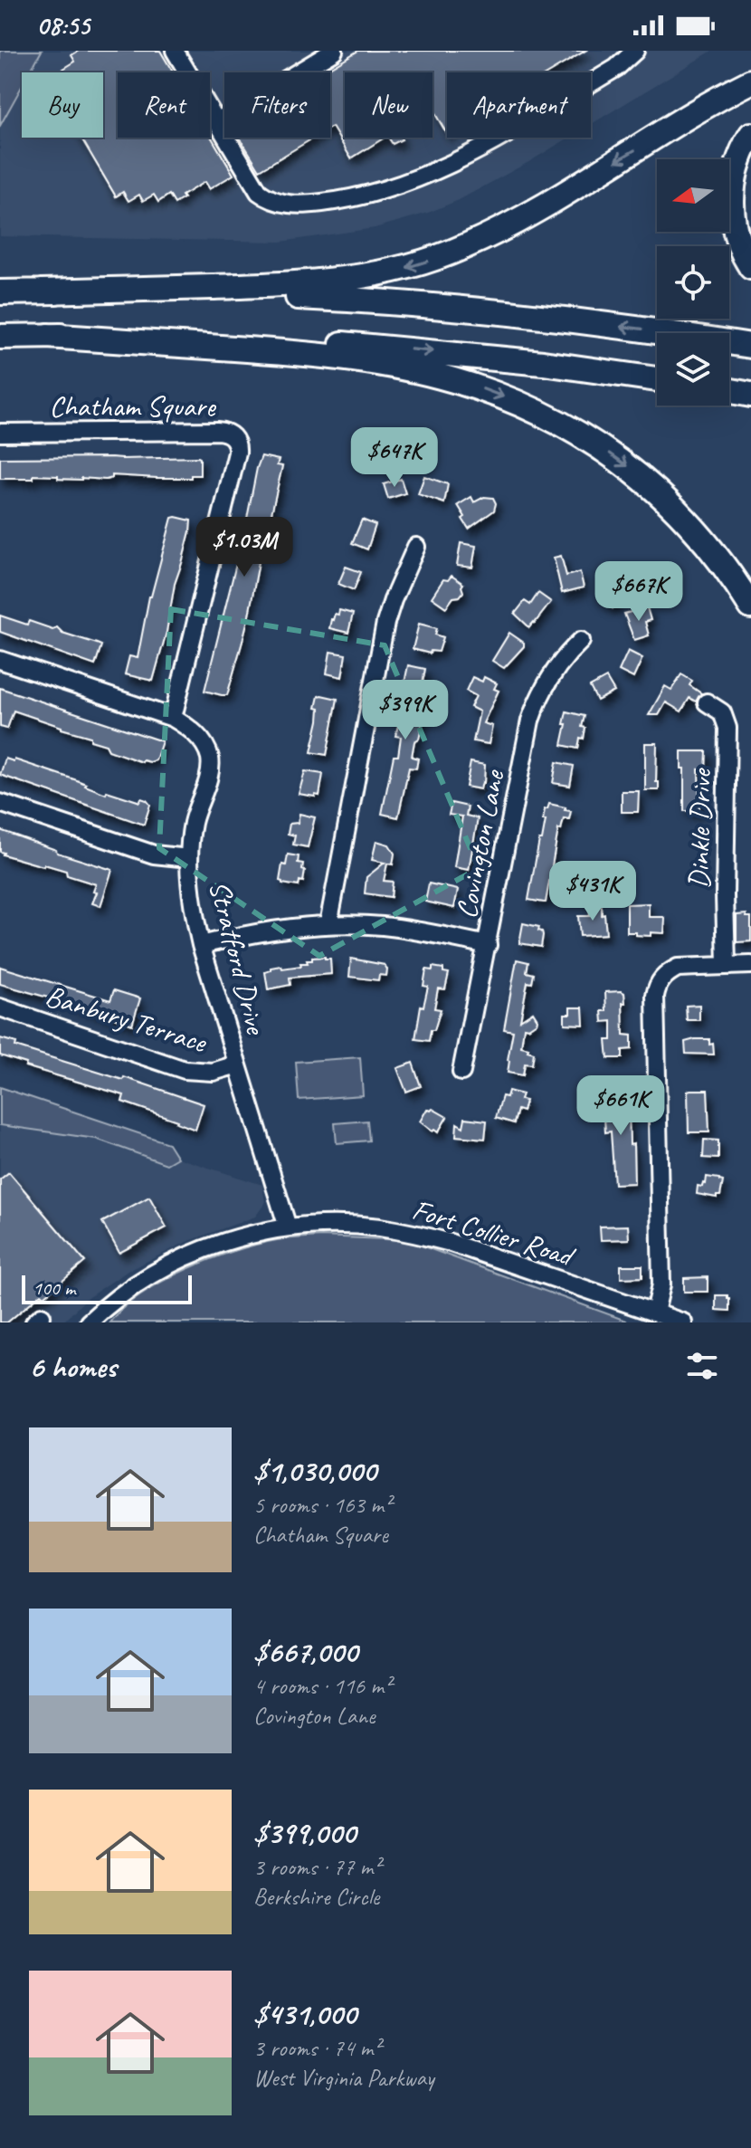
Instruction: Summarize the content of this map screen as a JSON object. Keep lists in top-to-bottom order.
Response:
{
  "streets": {
    "street": [
      "Chatham Square",
      "Dinkle Drive",
      "Covington Lane",
      "Stratford Drive",
      "Banbury Terrace",
      "Fort Collier Road"
    ]
  },
  "crossings": [
    ["Chatham Square", "Stratford Drive"],
    ["Stratford Drive", "Banbury Terrace"],
    ["Stratford Drive", "Fort Collier Road"]
  ],
  "scale_bar": "100 m",
  "north": "left",
  "page": {
    "status": "08:55",
    "chip": [
      "Buy",
      "Rent",
      "Filters",
      "New",
      "Apartment"
    ],
    "price": [
      "$647K",
      "$1.03M",
      "$667K",
      "$399K",
      "$431K",
      "$661K"
    ],
    "scale": "100 m",
    "heading": "6 homes",
    "list": [
      {
        "name": "$1,030,000",
        "note": "5 rooms · 163 m² · Chatham Square"
      },
      {
        "name": "$667,000",
        "note": "4 rooms · 116 m² · Covington Lane"
      },
      {
        "name": "$399,000",
        "note": "3 rooms · 77 m² · Berkshire Circle"
      },
      {
        "name": "$431,000",
        "note": "3 rooms · 74 m² · West Virginia Parkway"
      }
    ]
  }
}
